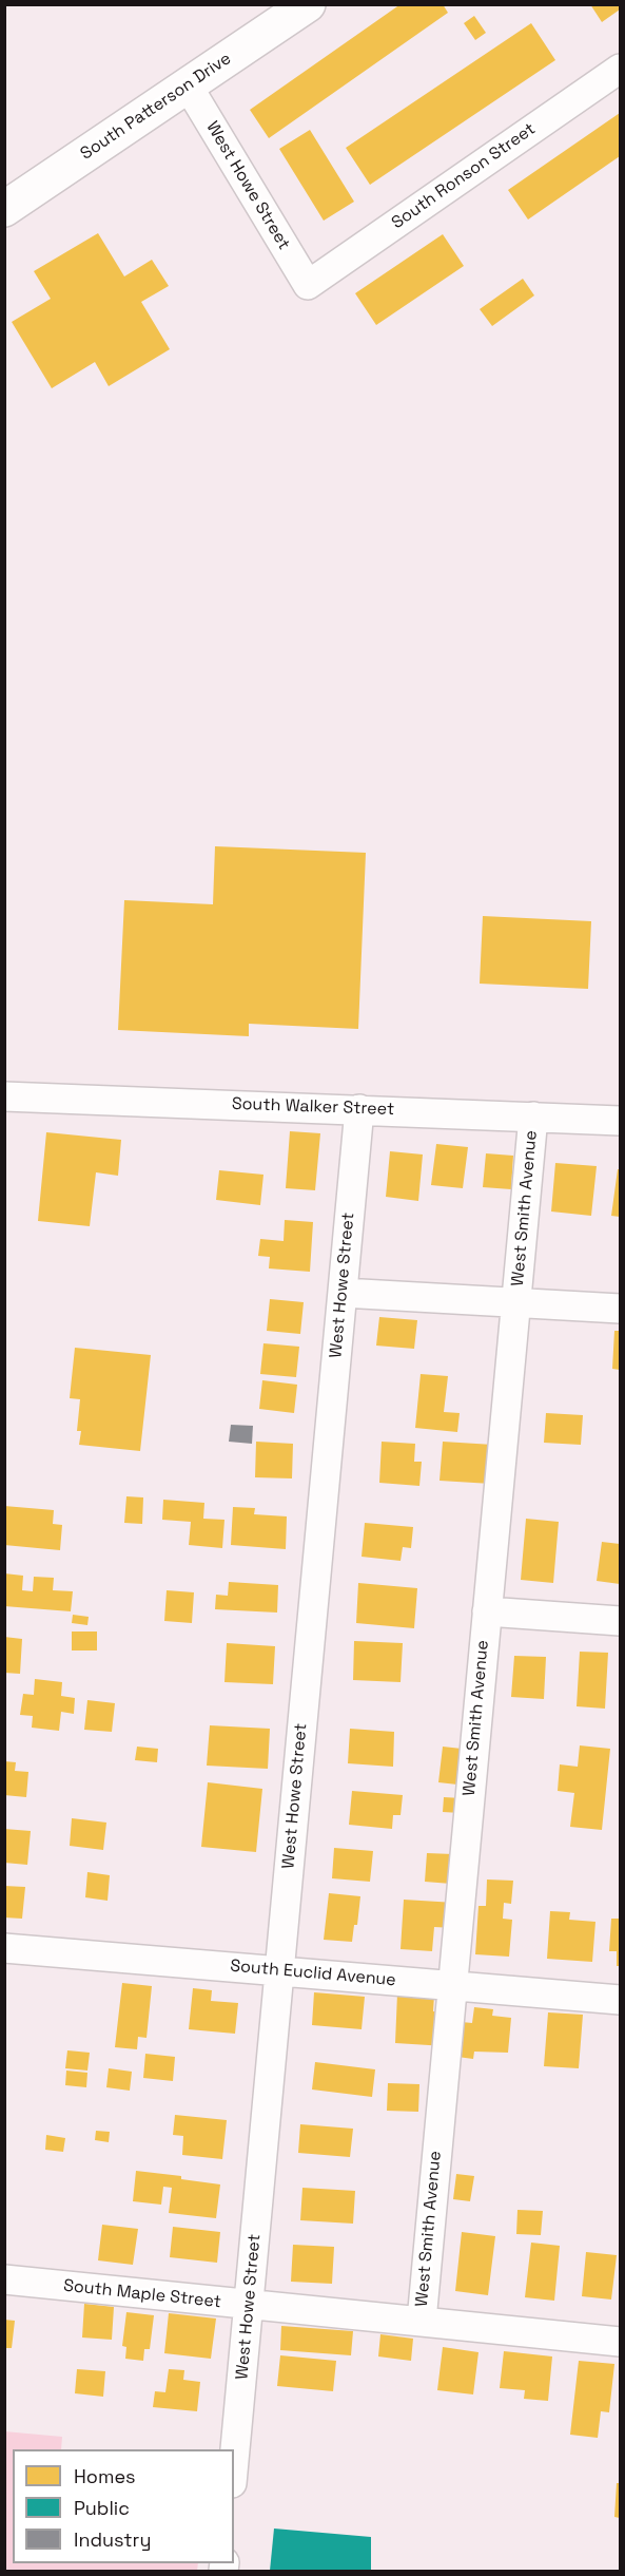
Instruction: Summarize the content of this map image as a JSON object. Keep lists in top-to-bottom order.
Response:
{
  "streets": {
    "main road": ["South Patterson Drive"],
    "street": [
      "South Ronson Street",
      "West Howe Street",
      "South Walker Street",
      "West Smith Avenue",
      "South Euclid Avenue",
      "South Maple Street"
    ]
  },
  "crossings": [
    ["South Patterson Drive", "West Howe Street"],
    ["South Ronson Street", "West Howe Street"],
    ["West Howe Street", "South Walker Street"],
    ["West Howe Street", "South Euclid Avenue"],
    ["West Howe Street", "South Maple Street"],
    ["South Walker Street", "West Smith Avenue"],
    ["West Smith Avenue", "South Euclid Avenue"],
    ["West Smith Avenue", "South Maple Street"]
  ],
  "legend": ["Homes", "Public", "Industry"]
}
